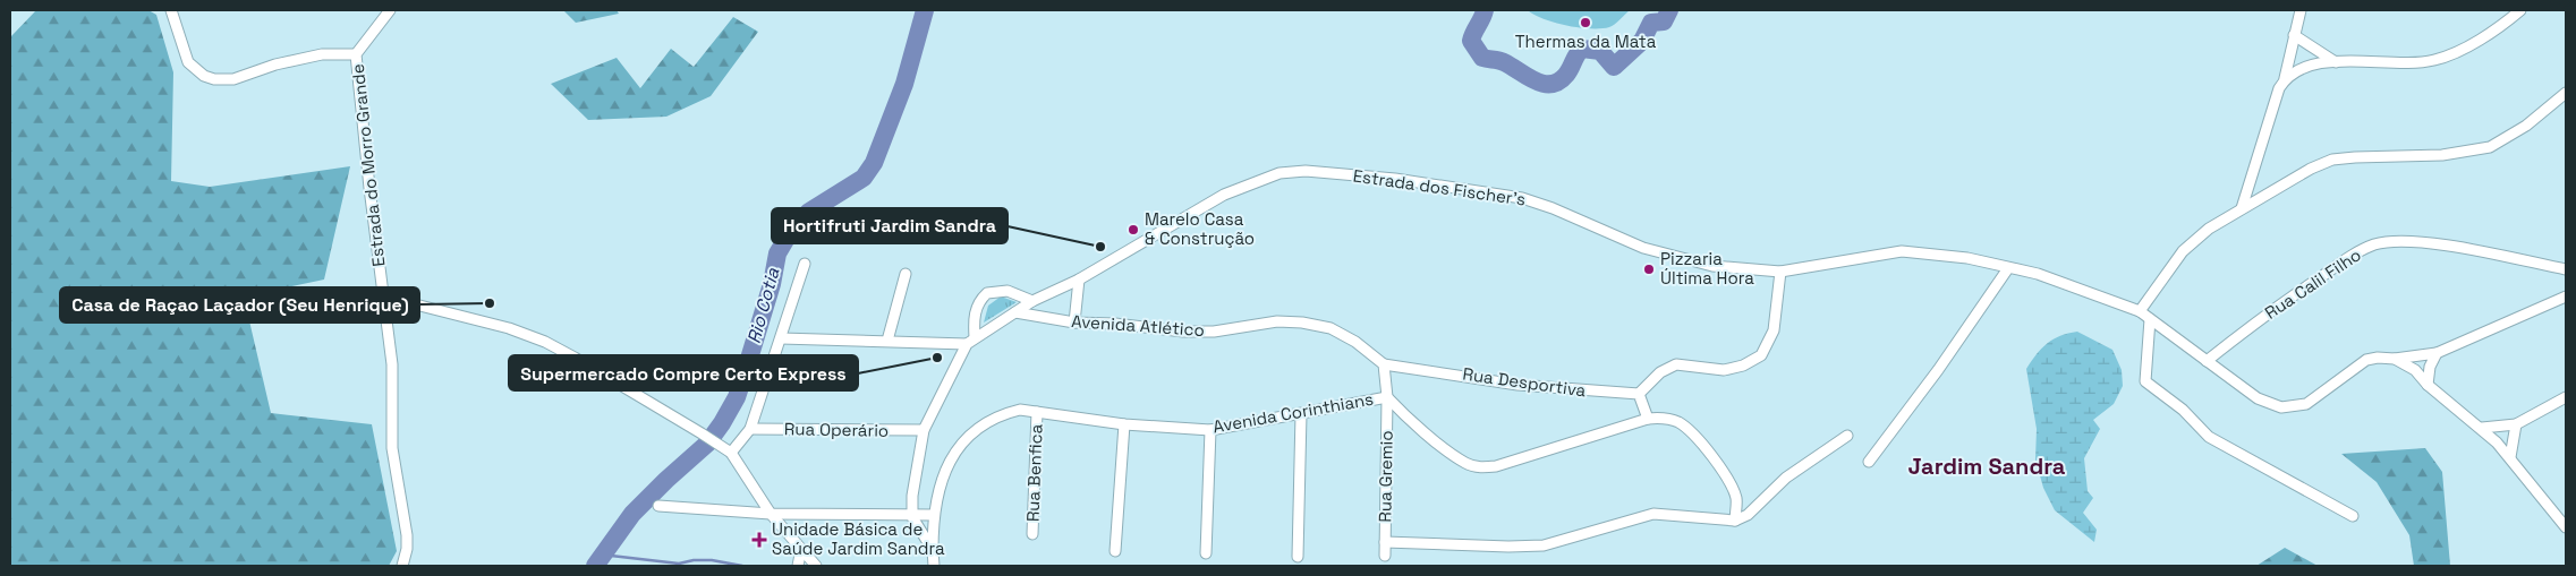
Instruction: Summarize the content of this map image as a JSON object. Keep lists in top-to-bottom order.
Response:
{
  "streets": {
    "street": [
      "Estrada do Morro Grande",
      "Estrada dos Fischer's",
      "Rua Calil Filho",
      "Avenida Atlético",
      "Rua Desportiva",
      "Avenida Corinthians",
      "Rua Operário",
      "Rua Benfica",
      "Rua Gremio"
    ]
  },
  "crossings": [
    ["Estrada dos Fischer's", "Rua Calil Filho"],
    ["Estrada dos Fischer's", "Avenida Atlético"],
    ["Avenida Atlético", "Rua Desportiva"],
    ["Avenida Corinthians", "Rua Benfica"],
    ["Avenida Corinthians", "Rua Gremio"]
  ],
  "districts": ["Jardim Sandra"],
  "water": ["Rio Cotia"],
  "places": {
    "other": [
      "Thermas da Mata",
      "Marelo Casa & Construção",
      "Hortifruti Jardim Sandra",
      "Pizzaria Última Hora",
      "Casa de Raçao Laçador (Seu Henrique)",
      "Supermercado Compre Certo Express"
    ],
    "health": ["Unidade Básica de Saúde Jardim Sandra"]
  }
}
